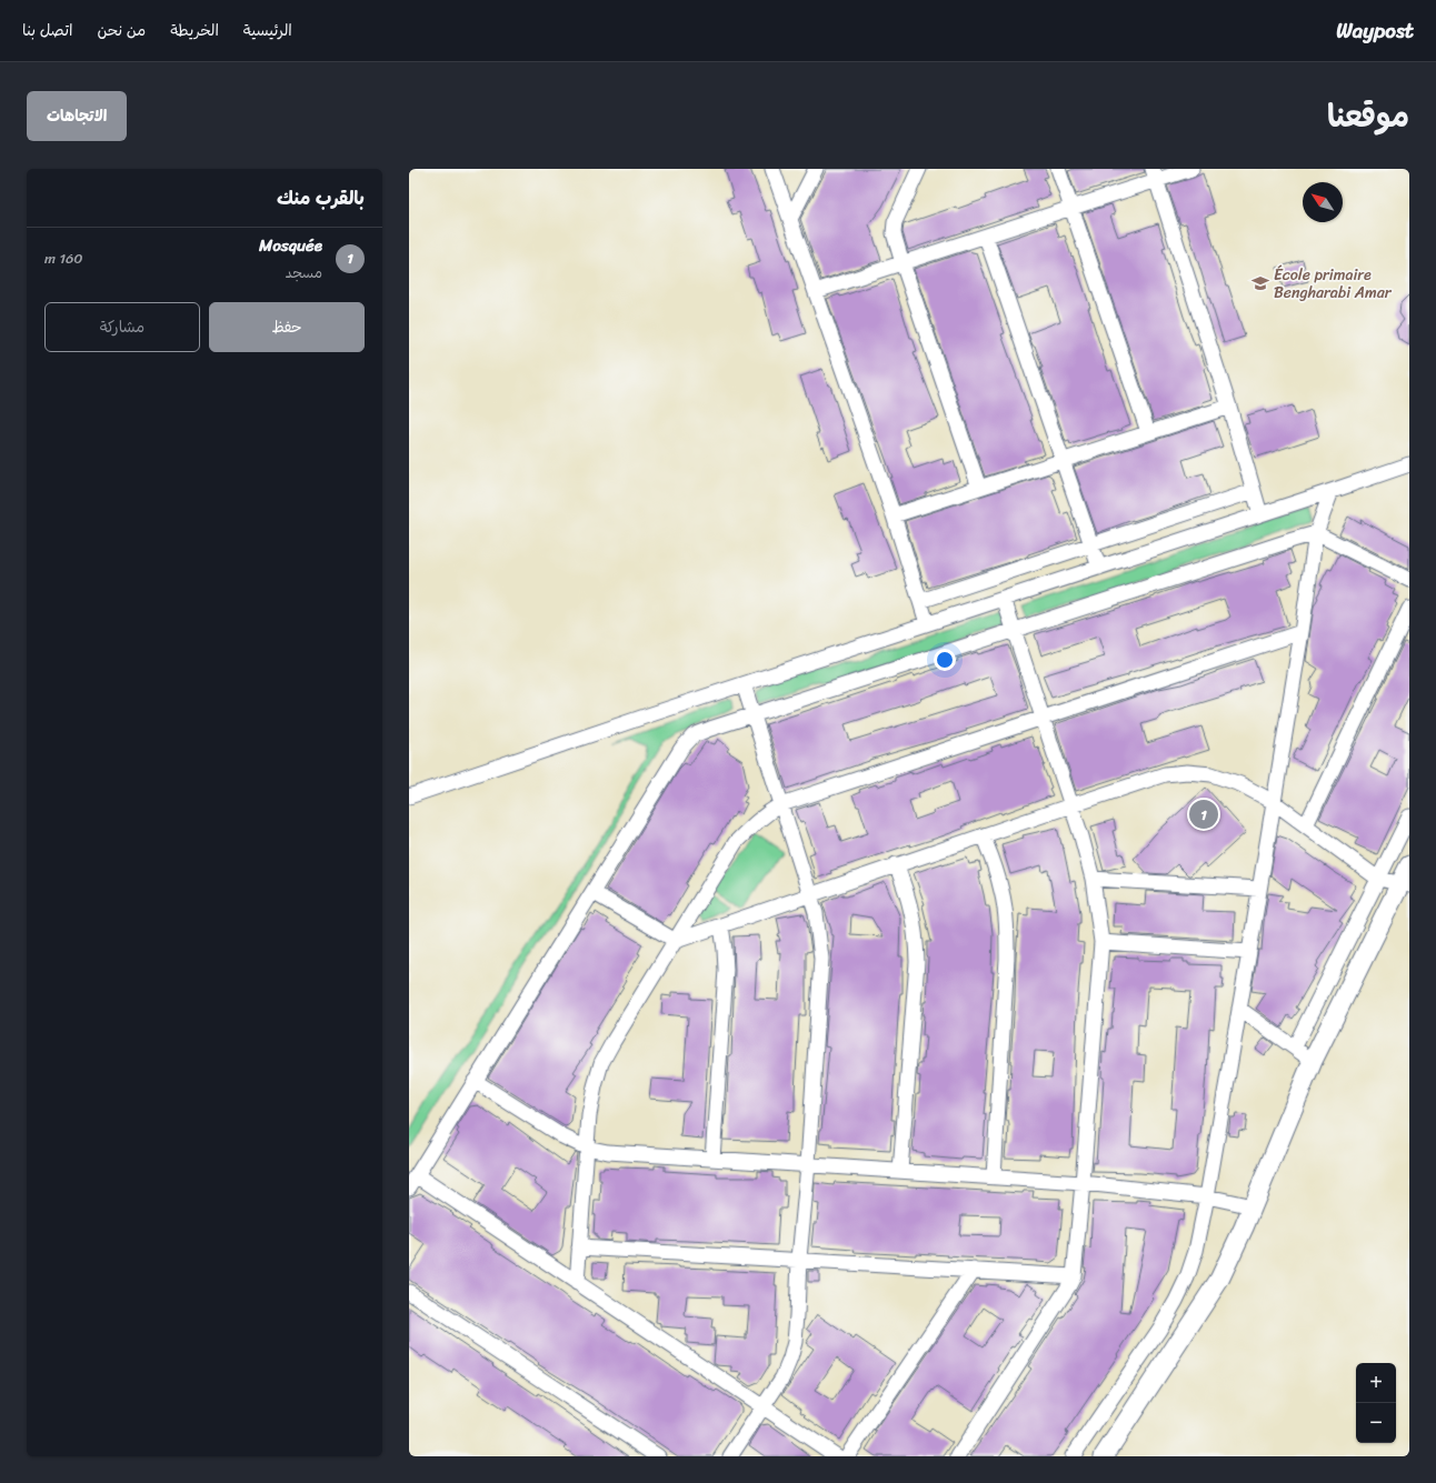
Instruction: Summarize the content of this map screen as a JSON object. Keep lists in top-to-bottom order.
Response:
{
  "places": {
    "school or university": ["École primaire Bengharabi Amar"]
  },
  "north": "top left",
  "page": {
    "header": "Waypost",
    "nav": [
      "الرئيسية",
      "الخريطة",
      "من نحن",
      "اتصل بنا"
    ],
    "title": "موقعنا",
    "buttons": [
      "الاتجاهات",
      ["حفظ", "مشاركة"]
    ],
    "heading": "بالقرب منك",
    "list": [
      {
        "mark": "1",
        "name": "Mosquée",
        "note": "مسجد",
        "value": "160 m"
      }
    ],
    "pins": "1",
    "map_buttons": ["+", "−"]
  }
}
